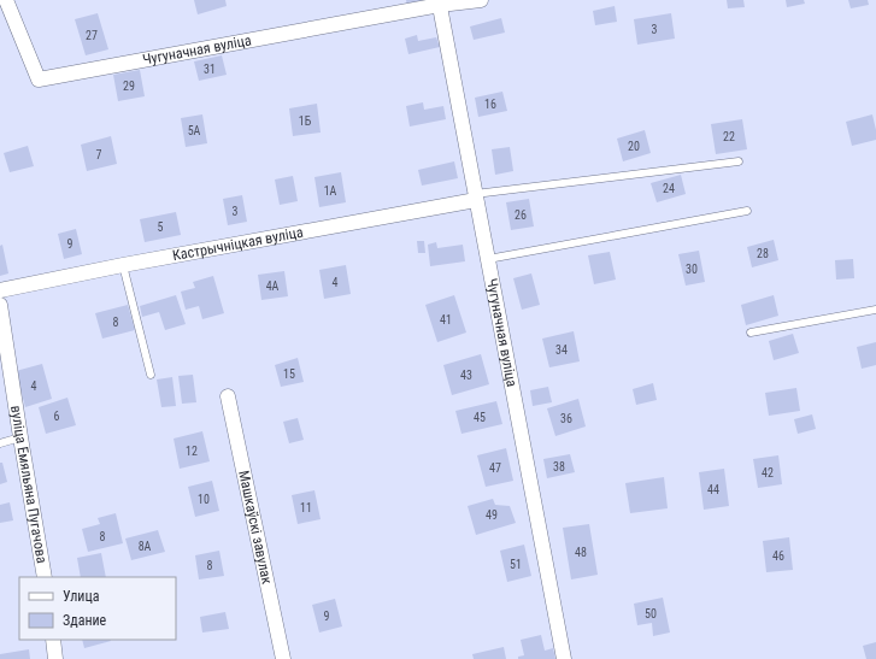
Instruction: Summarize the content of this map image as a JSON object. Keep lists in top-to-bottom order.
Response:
{
  "streets": {
    "street": [
      "Чугуначная вуліца",
      "Кастрычніцкая вуліца",
      "вуліца Емяльяна Пугачова",
      "Машкаўскі завулак"
    ]
  },
  "crossings": [
    ["Чугуначная вуліца", "Кастрычніцкая вуліца"]
  ],
  "house_numbers": [
    "3",
    "27",
    "31",
    "29",
    "16",
    "1Б",
    "5А",
    "22",
    "20",
    "7",
    "24",
    "1А",
    "3",
    "26",
    "5",
    "9",
    "28",
    "30",
    "4",
    "4А",
    "41",
    "8",
    "34",
    "15",
    "43",
    "4",
    "6",
    "45",
    "36",
    "12",
    "38",
    "47",
    "42",
    "44",
    "10",
    "11",
    "49",
    "8",
    "8А",
    "48",
    "46",
    "51",
    "8",
    "50",
    "9"
  ],
  "legend": ["Улица", "Здание"]
}
